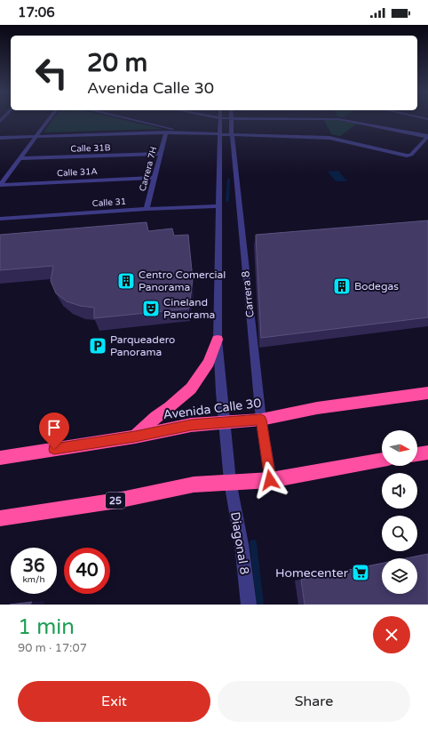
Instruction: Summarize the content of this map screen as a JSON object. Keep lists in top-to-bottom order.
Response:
{
  "streets": {
    "highway": ["Avenida Calle 30", "25"],
    "street": [
      "Calle 31B",
      "Carrera 7H",
      "Calle 31A",
      "Calle 31",
      "Carrera 8",
      "Diagonal 8"
    ]
  },
  "crossings": [
    ["Calle 31B", "Carrera 7H"],
    ["Carrera 7H", "Calle 31A"],
    ["Carrera 7H", "Calle 31"],
    ["Carrera 8", "Avenida Calle 30"],
    ["Carrera 8", "25"],
    ["25", "Diagonal 8"]
  ],
  "places": {
    "building": ["Centro Comercial Panorama", "Bodegas"],
    "theatre": ["Cineland Panorama"],
    "parking": ["Parqueadero Panorama"],
    "supermarket": ["Homecenter"]
  },
  "north": "right",
  "page": {
    "status": "17:06",
    "turn": ["20 m", "Avenida Calle 30"],
    "speed": "36 km/h",
    "limit": "40",
    "heading": ["1 min", "90 m · 17:07"],
    "buttons": ["Exit", "Share"]
  }
}
